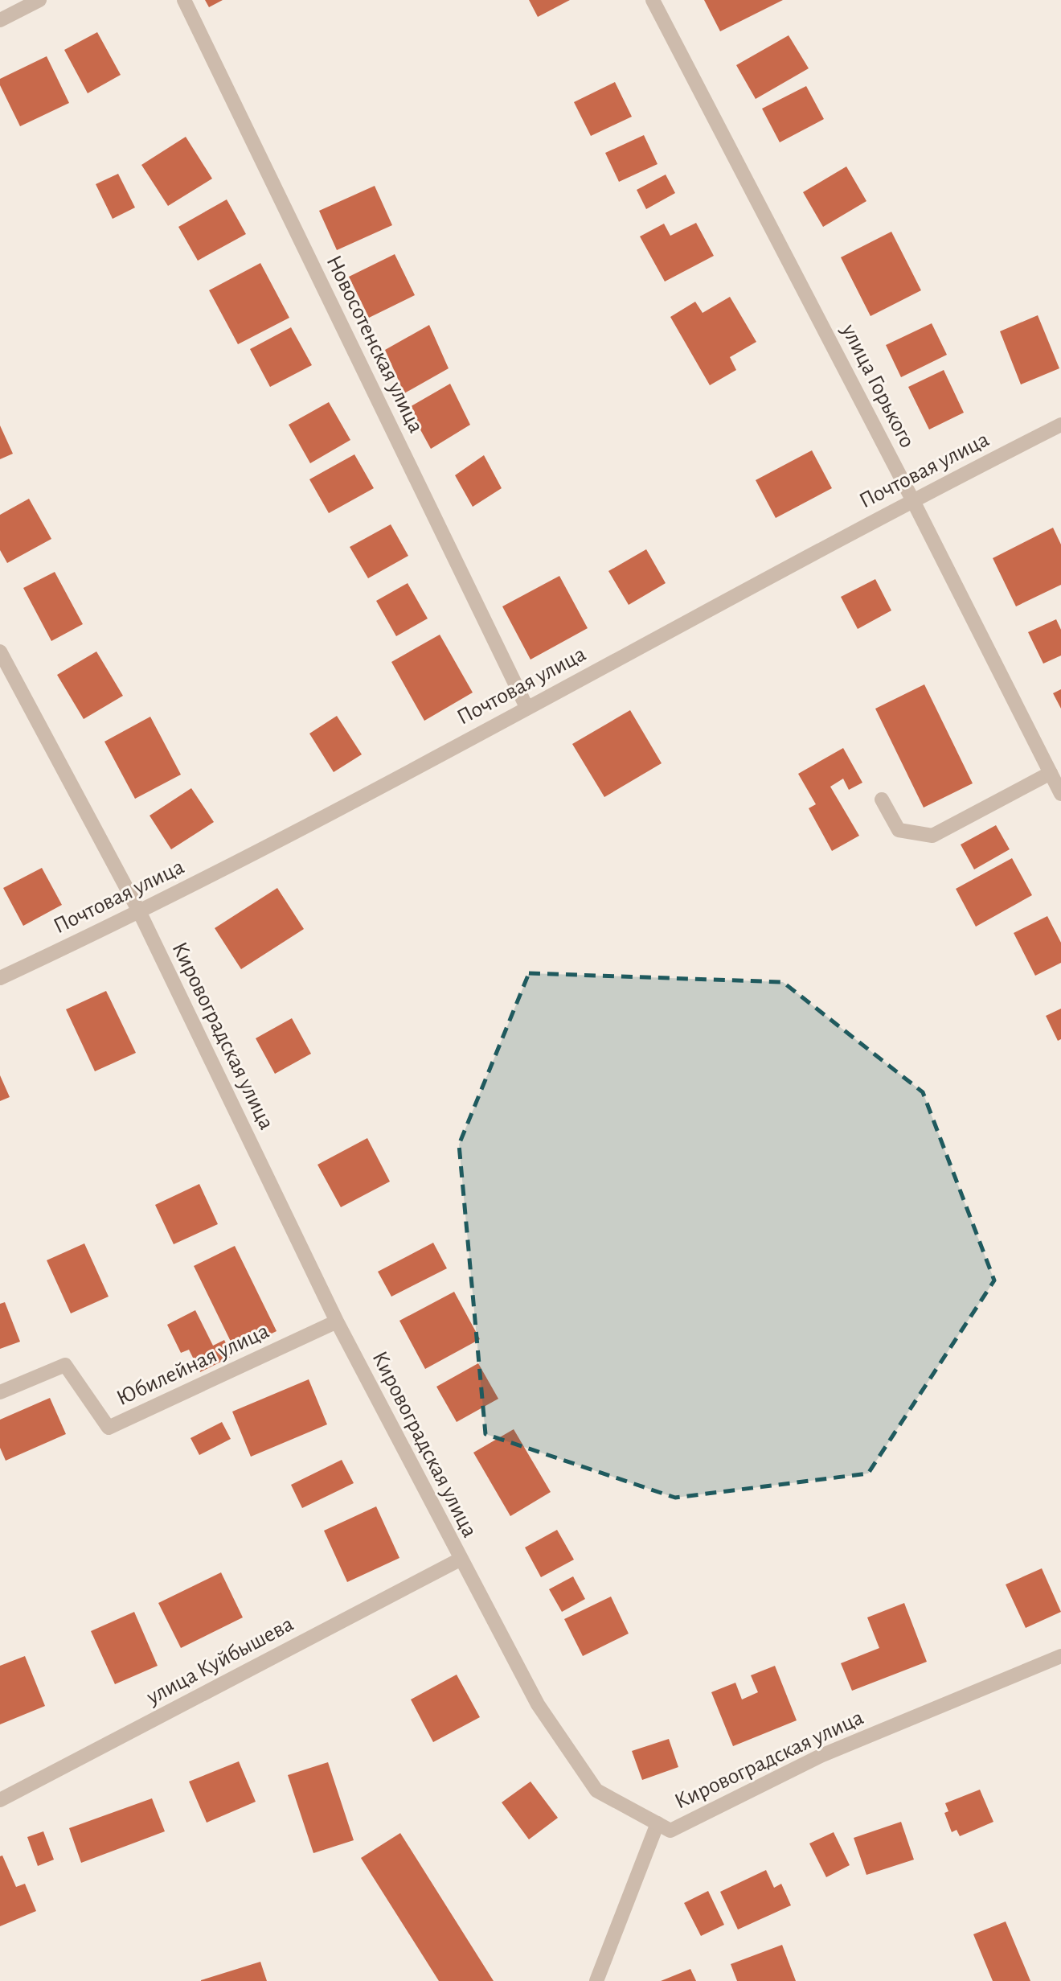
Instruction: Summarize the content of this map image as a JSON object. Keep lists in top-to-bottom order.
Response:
{
  "streets": {
    "street": [
      "Новосотенская улица",
      "улица Горького",
      "Почтовая улица",
      "Кировоградская улица",
      "Юбилейная улица",
      "улица Куйбышева"
    ]
  },
  "crossings": [
    ["Новосотенская улица", "Почтовая улица"],
    ["улица Горького", "Почтовая улица"],
    ["Почтовая улица", "Кировоградская улица"],
    ["Кировоградская улица", "Юбилейная улица"],
    ["Кировоградская улица", "улица Куйбышева"]
  ]
}
